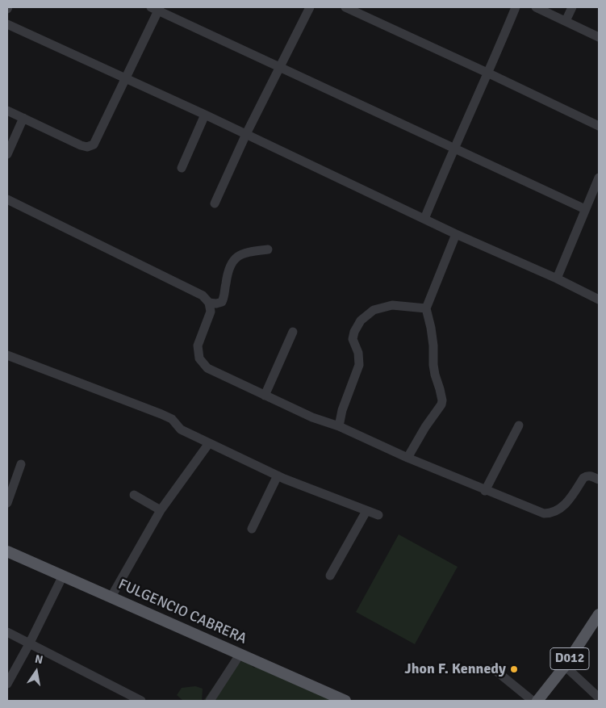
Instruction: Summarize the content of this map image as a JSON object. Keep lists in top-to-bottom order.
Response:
{
  "streets": {
    "main road": ["FULGENCIO CABRERA", "D012"]
  },
  "places": ["Jhon F. Kennedy"],
  "north": "top"
}
